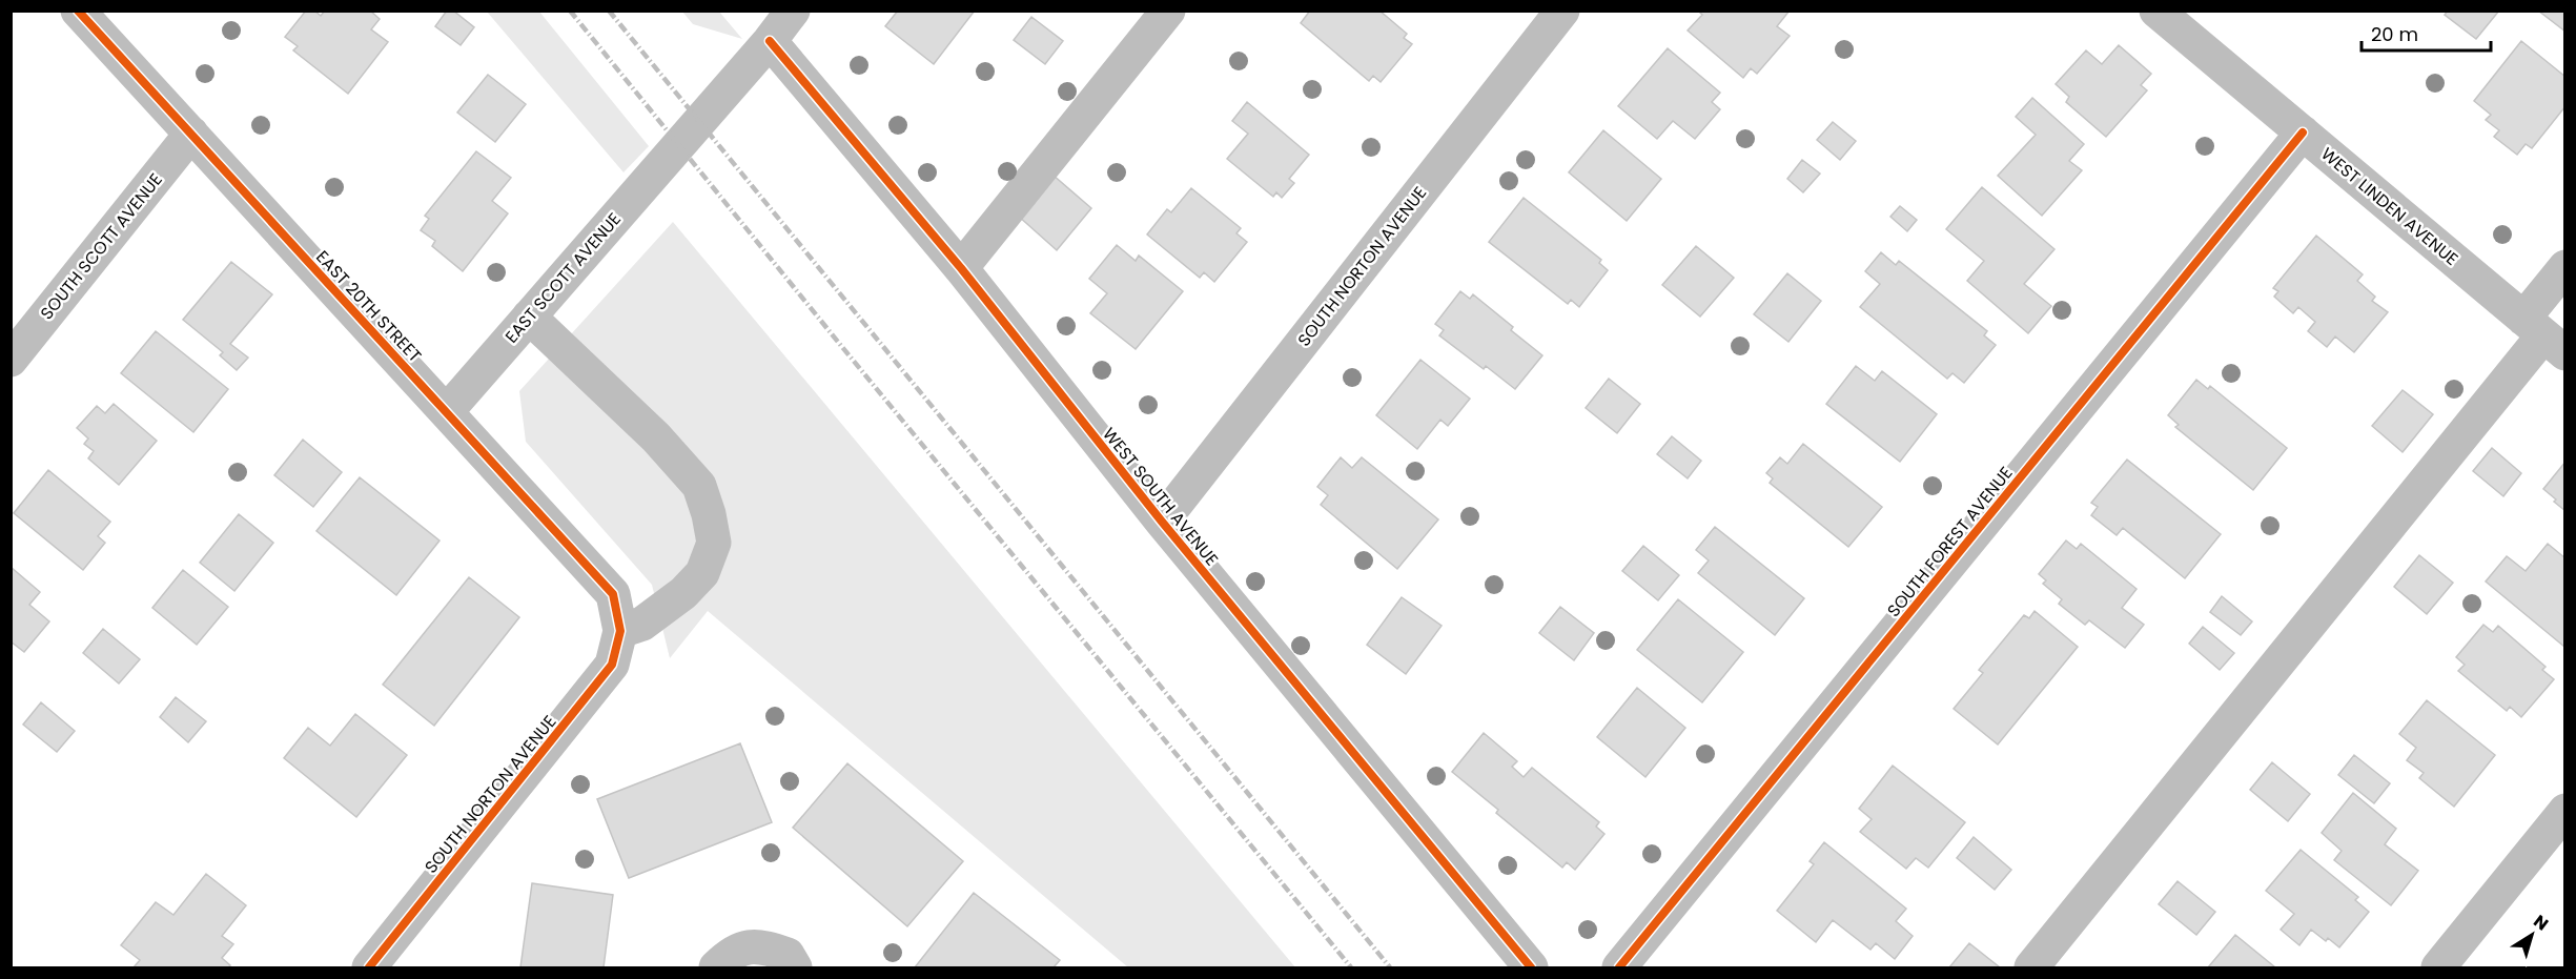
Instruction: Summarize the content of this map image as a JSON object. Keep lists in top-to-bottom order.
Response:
{
  "streets": {
    "street": [
      "WEST LINDEN AVENUE",
      "SOUTH SCOTT AVENUE",
      "SOUTH NORTON AVENUE",
      "EAST SCOTT AVENUE",
      "EAST 20TH STREET",
      "WEST SOUTH AVENUE",
      "SOUTH FOREST AVENUE"
    ]
  },
  "crossings": [
    ["WEST LINDEN AVENUE", "SOUTH FOREST AVENUE"],
    ["SOUTH SCOTT AVENUE", "EAST 20TH STREET"],
    ["SOUTH NORTON AVENUE", "EAST 20TH STREET"],
    ["SOUTH NORTON AVENUE", "WEST SOUTH AVENUE"],
    ["EAST SCOTT AVENUE", "EAST 20TH STREET"],
    ["EAST SCOTT AVENUE", "WEST SOUTH AVENUE"]
  ],
  "scale_bar": "20 m",
  "north": "top right"
}
